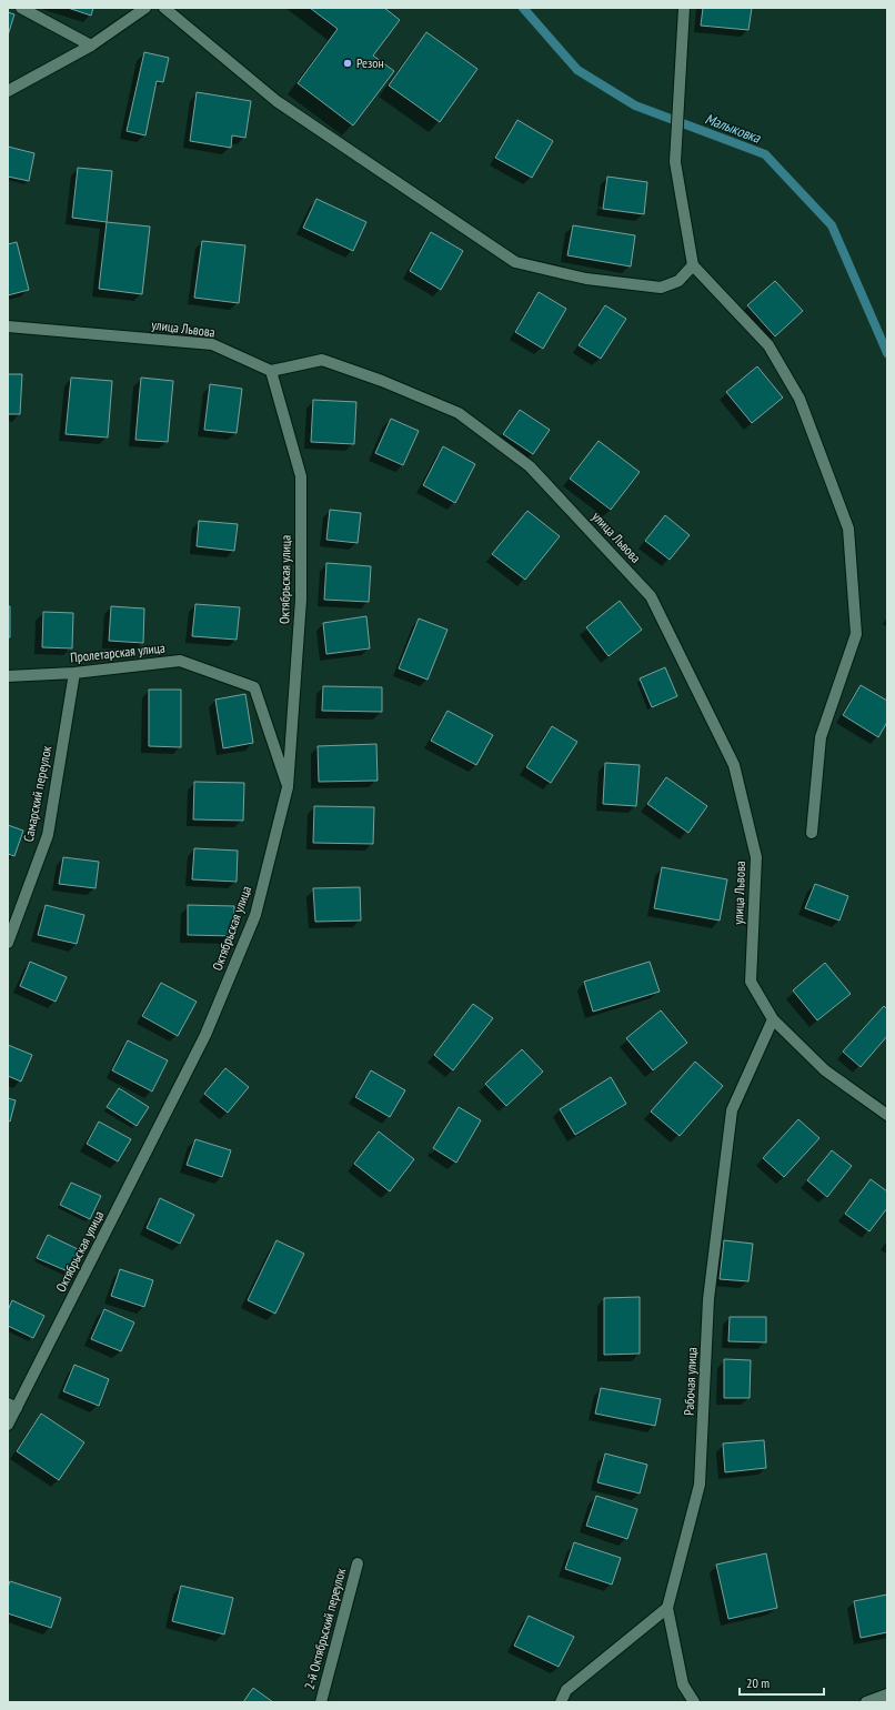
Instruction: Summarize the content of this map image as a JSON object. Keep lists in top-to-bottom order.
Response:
{
  "streets": {
    "street": [
      "улица Львова",
      "Октябрьская улица",
      "Пролетарская улица",
      "Самарский переулок",
      "Рабочая улица",
      "2-й Октябрьский переулок"
    ]
  },
  "crossings": [
    ["улица Львова", "Октябрьская улица"],
    ["улица Львова", "Рабочая улица"],
    ["Октябрьская улица", "Пролетарская улица"],
    ["Пролетарская улица", "Самарский переулок"]
  ],
  "water": ["Малыковка"],
  "places": ["Резон"],
  "scale_bar": "20 m"
}
